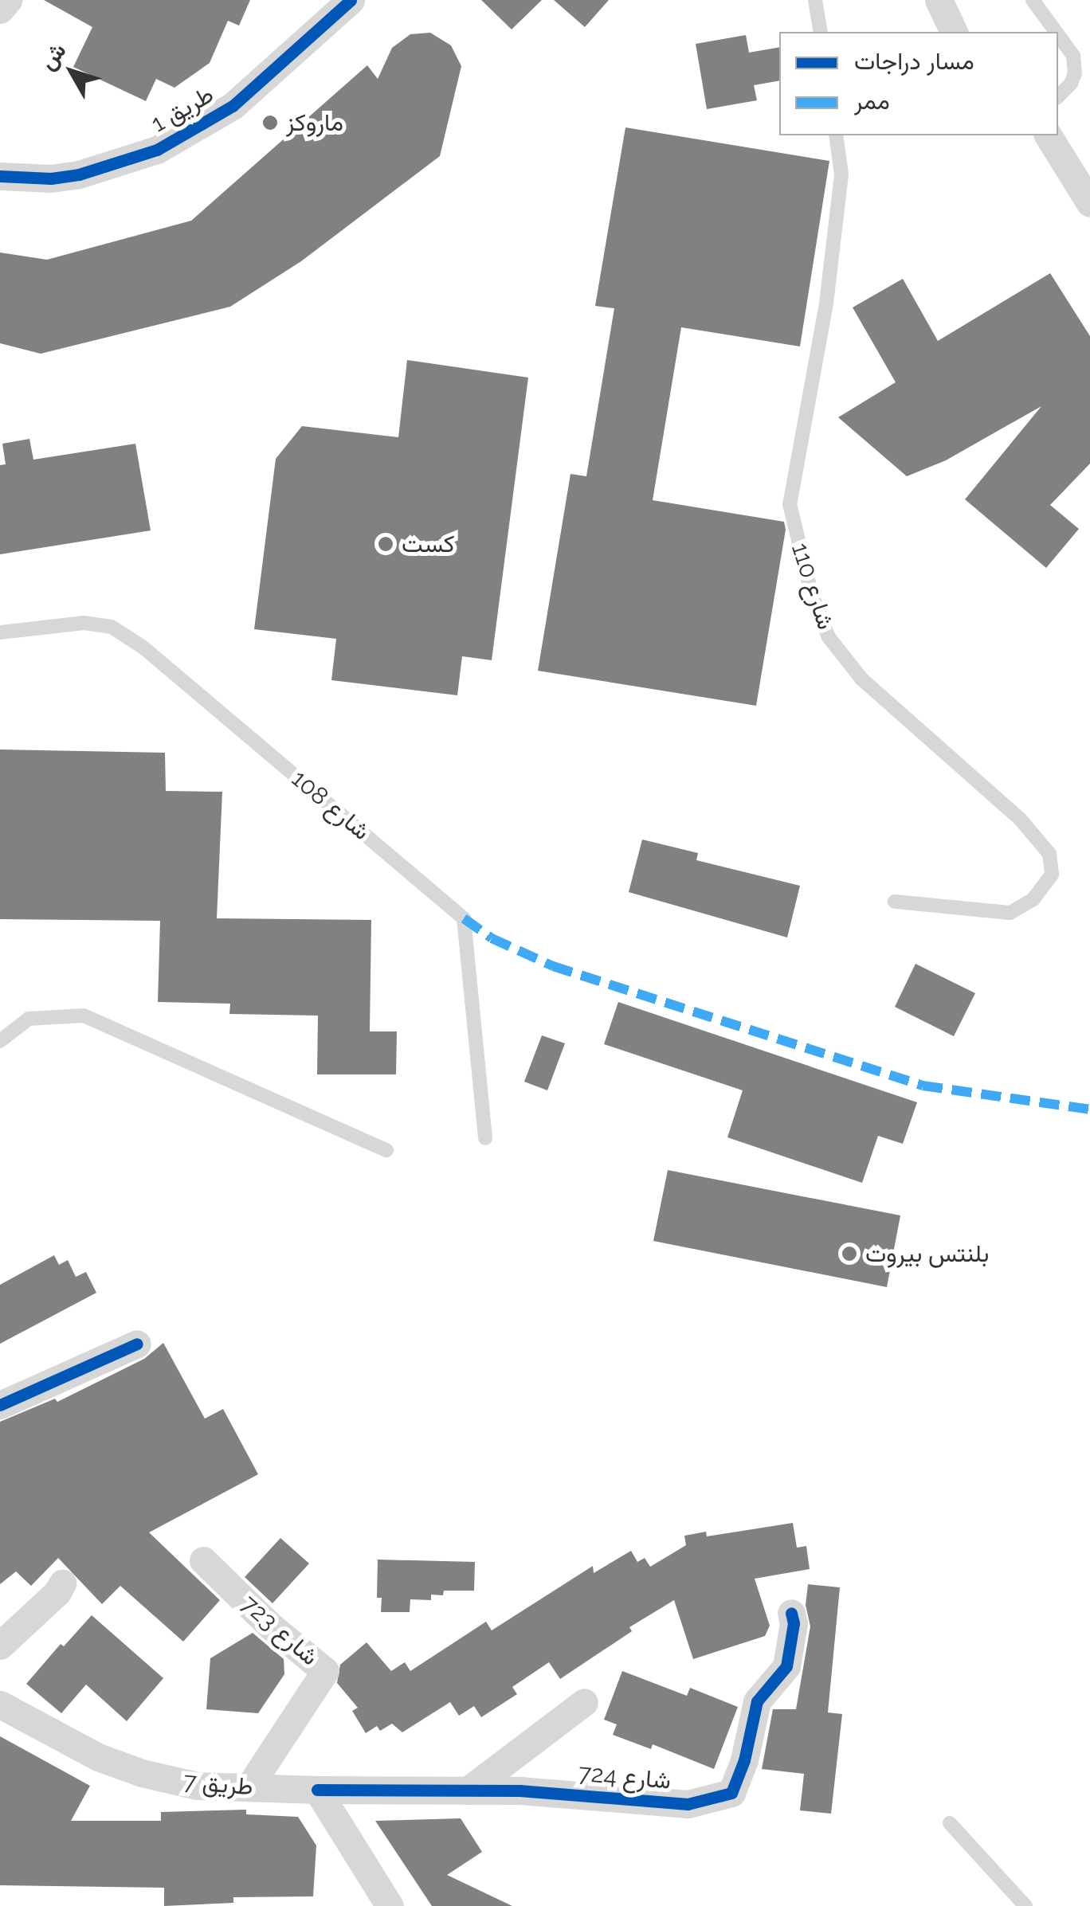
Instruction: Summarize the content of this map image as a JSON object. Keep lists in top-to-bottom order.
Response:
{
  "streets": {
    "street": [
      "طريق 1",
      "شارع 723",
      "شارع 724",
      "7 طريق"
    ],
    "lane": ["شارع 110", "شارع 108"]
  },
  "crossings": [
    ["شارع 723", "7 طريق"],
    ["شارع 724", "7 طريق"]
  ],
  "places": ["ماروكز", "كست", "بلنتس بيروت"],
  "legend": ["مسار دراجات", "ممر"],
  "north": "top left"
}
